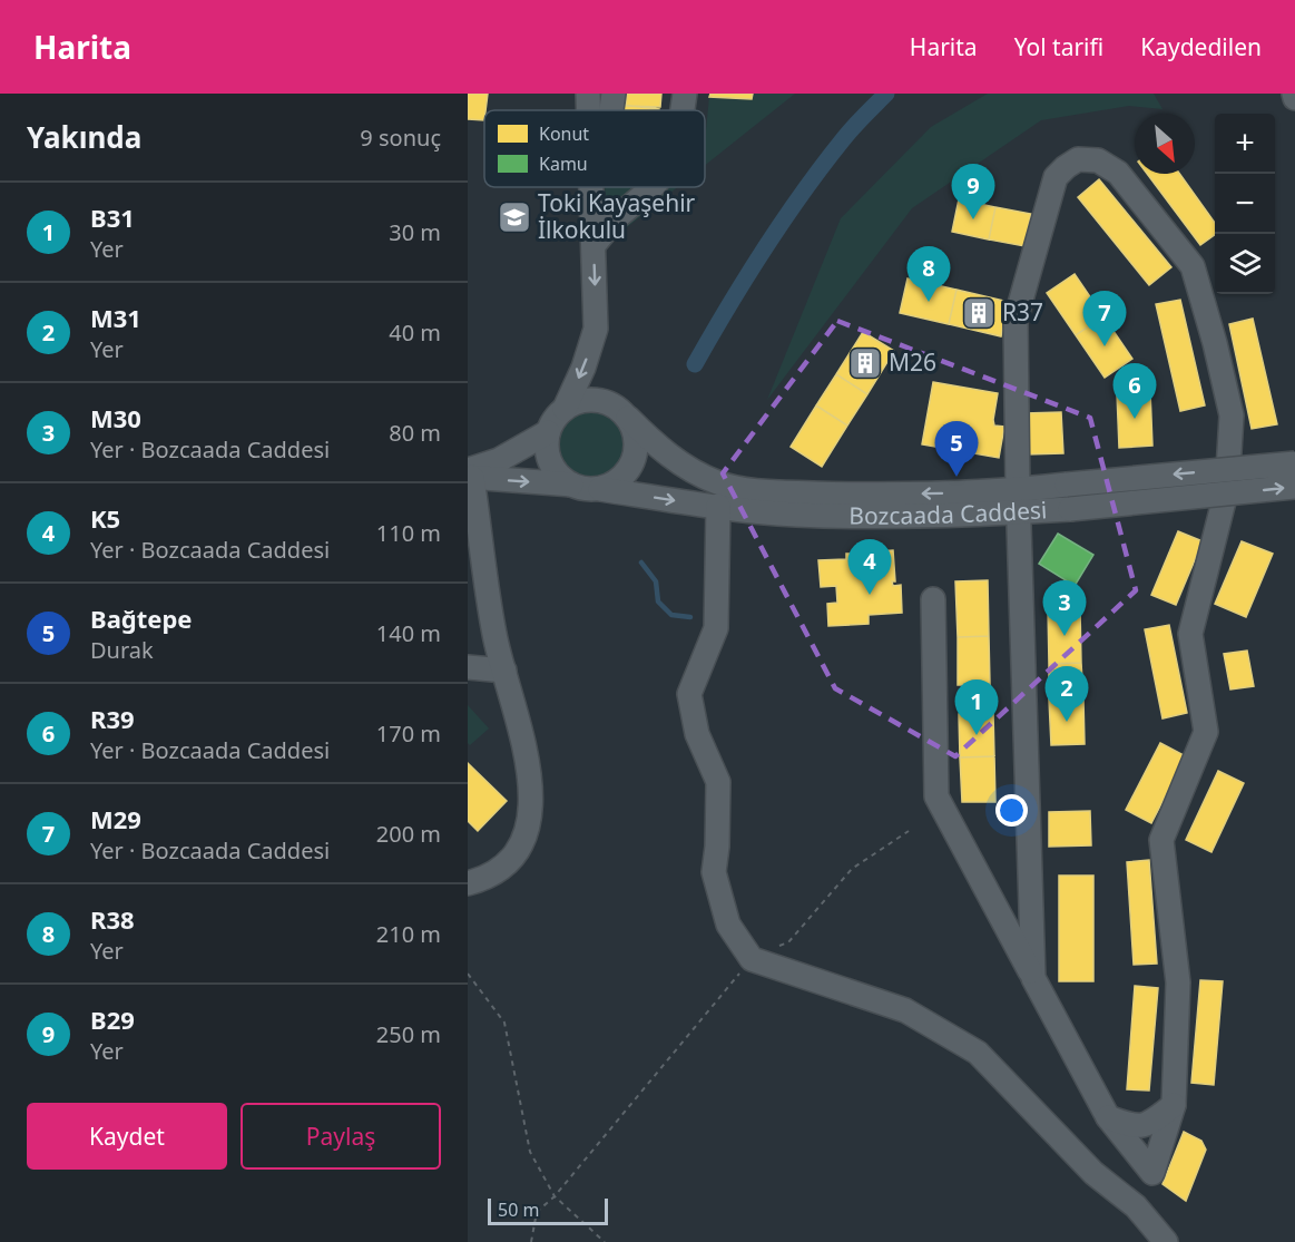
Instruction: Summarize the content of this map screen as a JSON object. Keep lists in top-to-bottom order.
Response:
{
  "streets": {
    "street": ["Bozcaada Caddesi"]
  },
  "places": {
    "school or university": ["Toki Kayaşehir İlkokulu"],
    "building": ["R37", "M26"]
  },
  "legend": ["Konut", "Kamu"],
  "scale_bar": "50 m",
  "north": "bottom right",
  "page": {
    "header": "Harita",
    "nav": ["Harita", "Yol tarifi", "Kaydedilen"],
    "heading": ["Yakında", "9 sonuç"],
    "map_buttons": ["+", "−"],
    "pins": [
      "9",
      "8",
      "7",
      "6",
      "5",
      "4",
      "3",
      "2",
      "1"
    ],
    "list": [
      {
        "mark": "1",
        "name": "B31",
        "note": "Yer",
        "value": "30 m"
      },
      {
        "mark": "2",
        "name": "M31",
        "note": "Yer",
        "value": "40 m"
      },
      {
        "mark": "3",
        "name": "M30",
        "note": "Yer · Bozcaada Caddesi",
        "value": "80 m"
      },
      {
        "mark": "4",
        "name": "K5",
        "note": "Yer · Bozcaada Caddesi",
        "value": "110 m"
      },
      {
        "mark": "5",
        "name": "Bağtepe",
        "note": "Durak",
        "value": "140 m"
      },
      {
        "mark": "6",
        "name": "R39",
        "note": "Yer · Bozcaada Caddesi",
        "value": "170 m"
      },
      {
        "mark": "7",
        "name": "M29",
        "note": "Yer · Bozcaada Caddesi",
        "value": "200 m"
      },
      {
        "mark": "8",
        "name": "R38",
        "note": "Yer",
        "value": "210 m"
      },
      {
        "mark": "9",
        "name": "B29",
        "note": "Yer",
        "value": "250 m"
      }
    ],
    "buttons": ["Kaydet", "Paylaş"],
    "scale": "50 m"
  }
}
